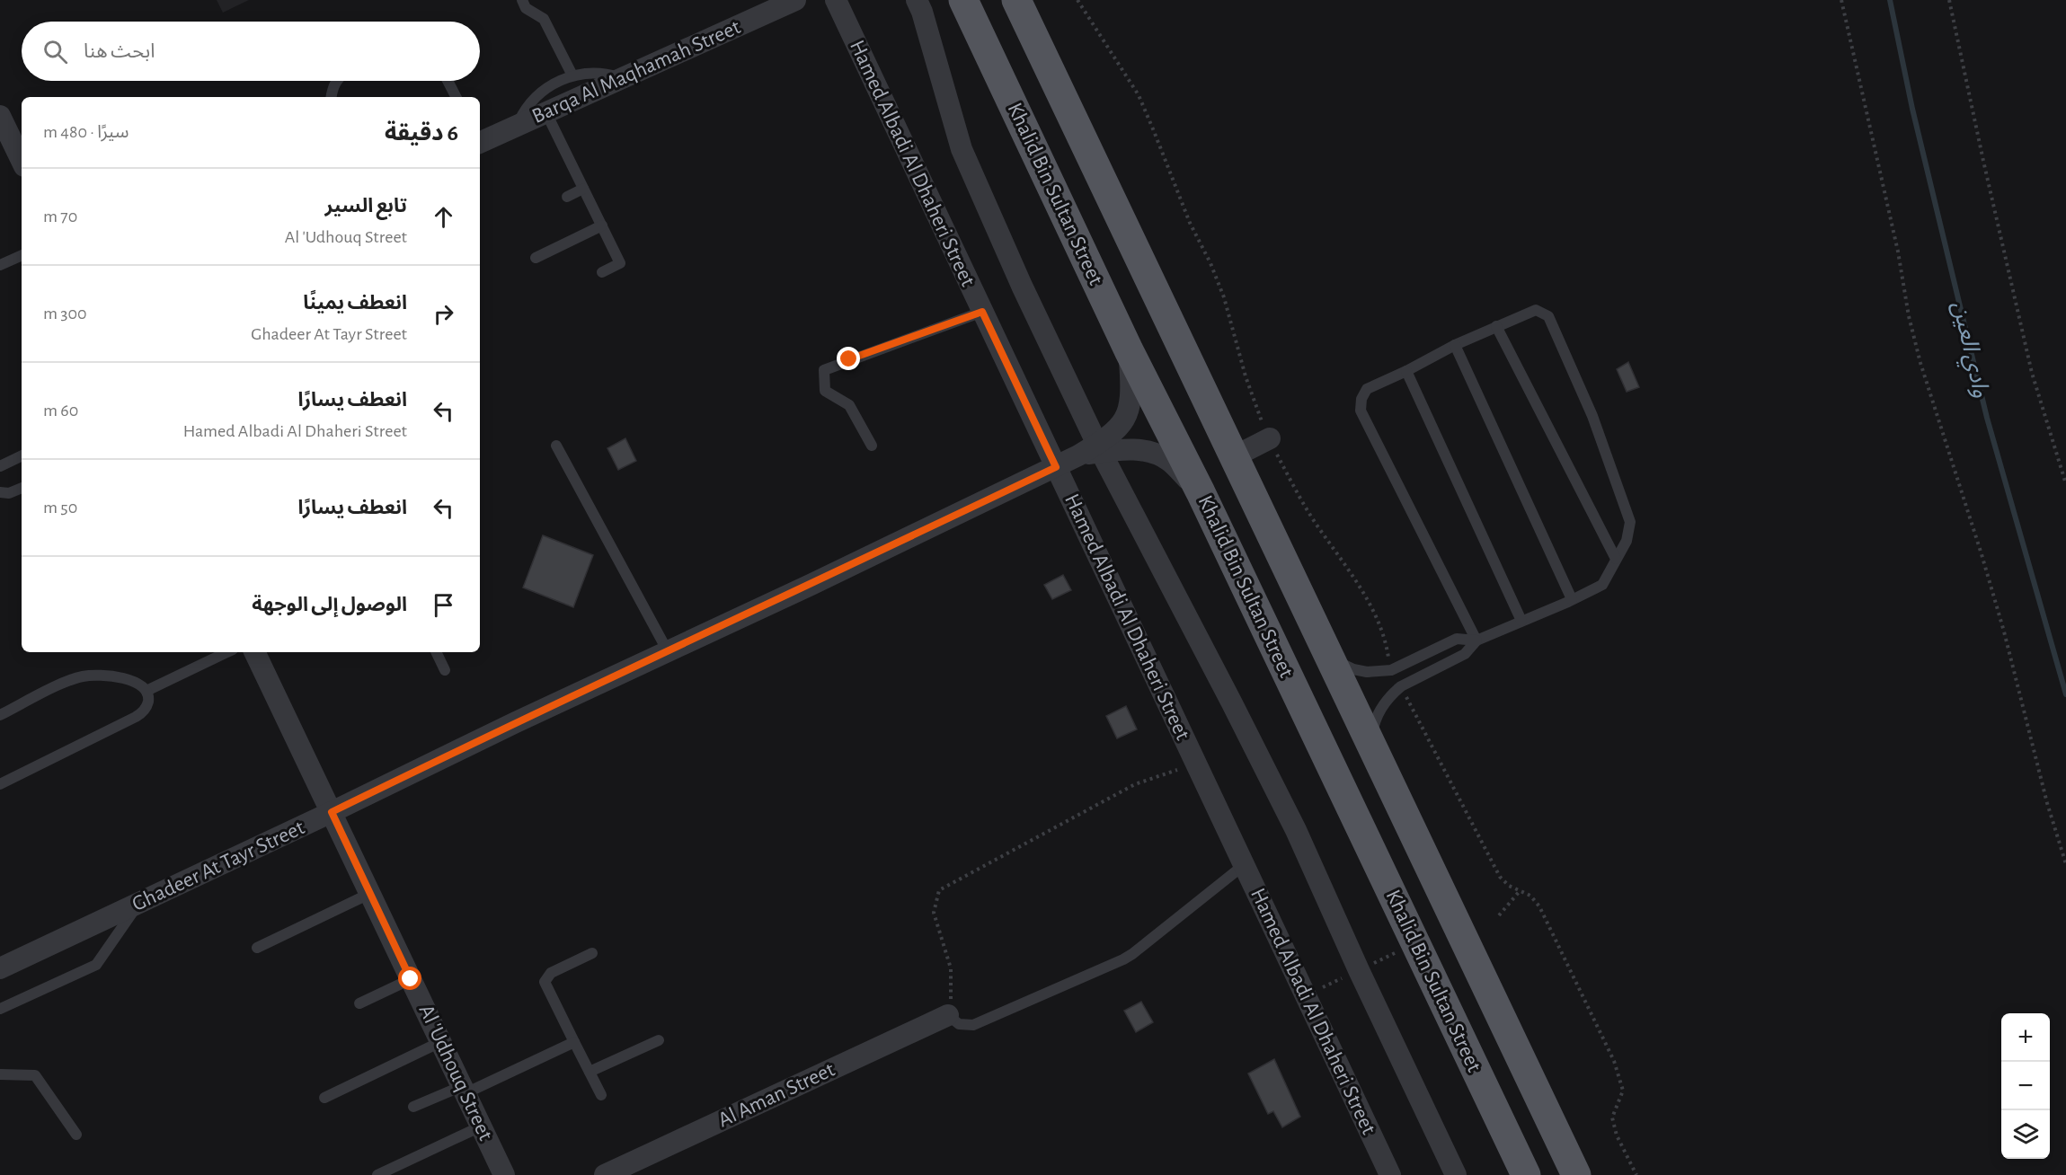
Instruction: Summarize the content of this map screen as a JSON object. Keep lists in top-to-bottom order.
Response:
{
  "streets": {
    "main road": ["Khalid Bin Sultan Street"],
    "street": [
      "Barqa Al Maqhamah Street",
      "Hamed Albadi Al Dhaheri Street",
      "Ghadeer At Tayr Street",
      "Al 'Udhouq Street",
      "Al Aman Street"
    ]
  },
  "crossings": [
    ["Hamed Albadi Al Dhaheri Street", "Ghadeer At Tayr Street"],
    ["Khalid Bin Sultan Street", "Ghadeer At Tayr Street"],
    ["Ghadeer At Tayr Street", "Al 'Udhouq Street"]
  ],
  "water": ["وادي العين"],
  "page": {
    "search": "ابحث هنا",
    "heading": ["6 دقيقة", "سيرًا · 480 m"],
    "list": [
      ["تابع السير", "Al 'Udhouq Street", "70 m"],
      ["انعطف يمينًا", "Ghadeer At Tayr Street", "300 m"],
      ["انعطف يسارًا", "Hamed Albadi Al Dhaheri Street", "60 m"],
      ["انعطف يسارًا", "50 m"],
      "الوصول إلى الوجهة"
    ],
    "map_buttons": ["+", "−"]
  }
}
